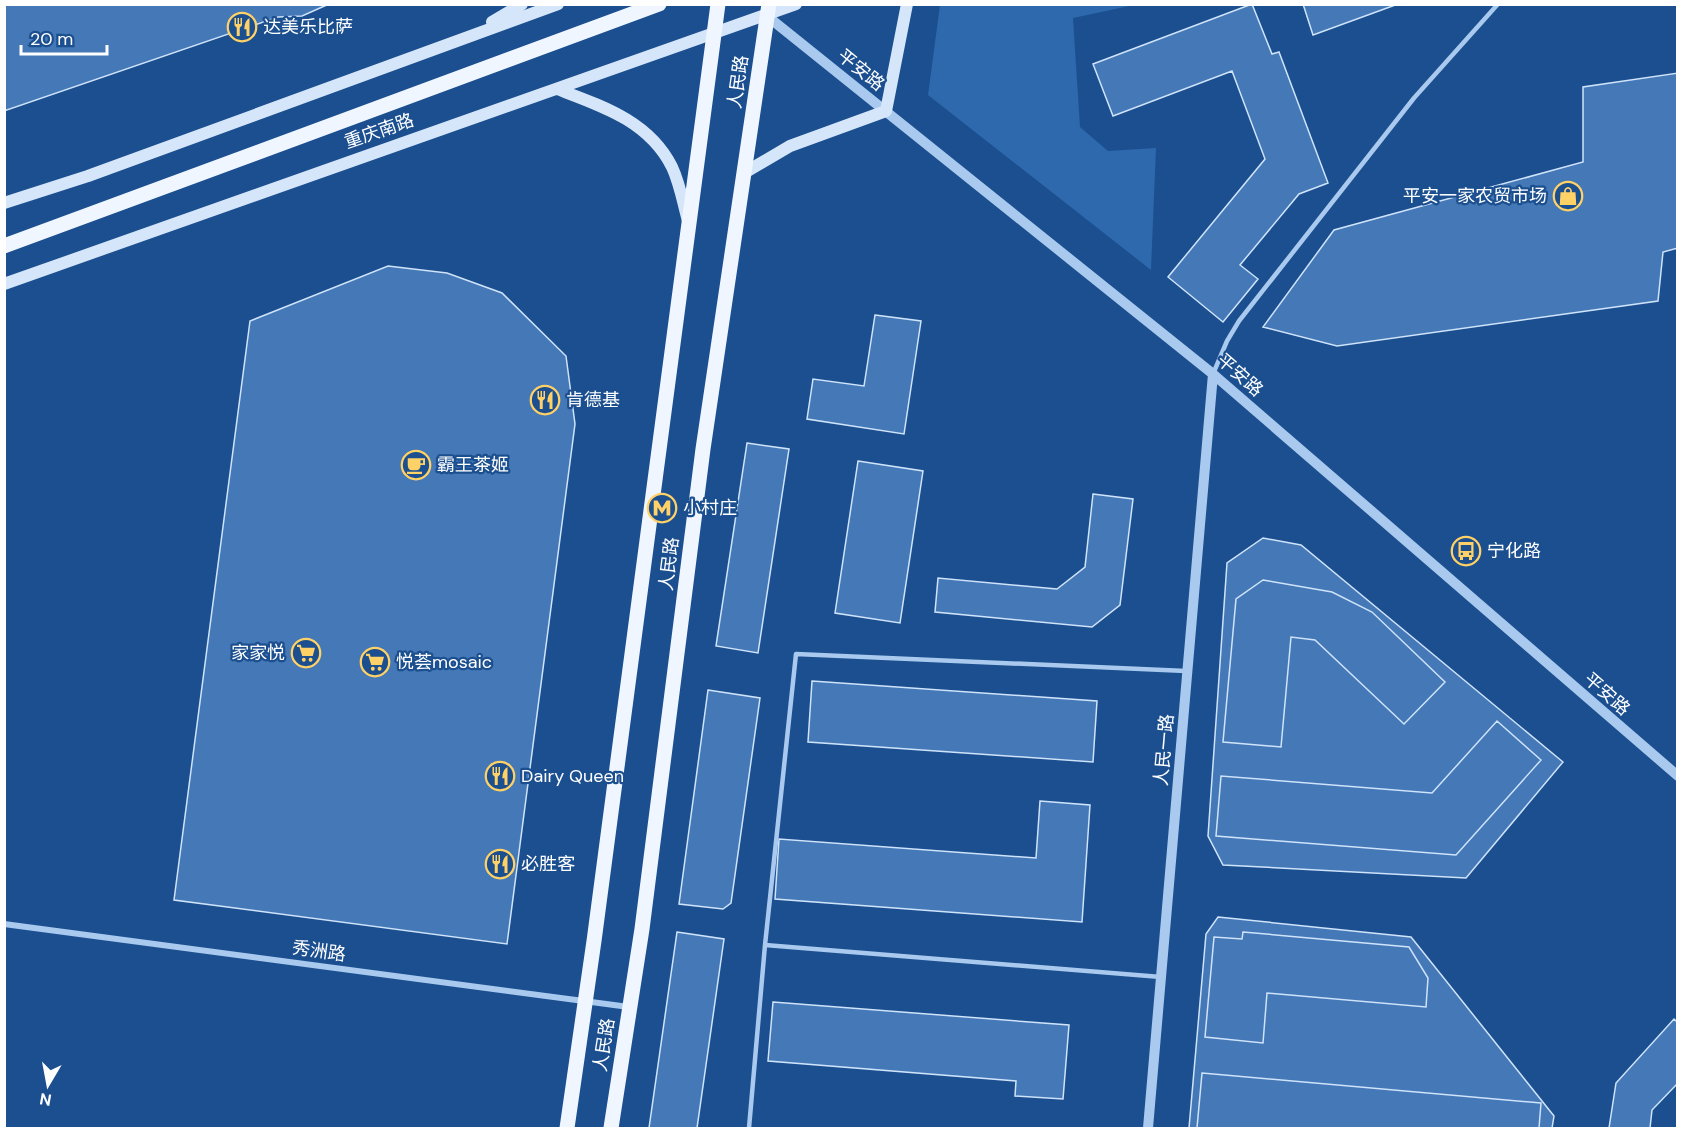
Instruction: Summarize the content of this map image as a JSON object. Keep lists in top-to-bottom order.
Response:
{
  "streets": {
    "main road": ["人民路", "重庆南路"],
    "street": ["平安路", "人民一路", "秀洲路"]
  },
  "crossings": [
    ["平安路", "人民路"],
    ["平安路", "重庆南路"],
    ["平安路", "人民一路"],
    ["人民路", "重庆南路"],
    ["人民路", "秀洲路"]
  ],
  "places": {
    "restaurant": [
      "达美乐比萨",
      "肯德基",
      "Dairy Queen",
      "必胜客"
    ],
    "shop": ["平安一家农贸市场"],
    "cafe": ["霸王茶姬"],
    "metro station": ["小村庄"],
    "bus stop": ["宁化路"],
    "supermarket": ["家家悦", "悦荟mosaic"]
  },
  "scale_bar": "20 m",
  "north": "bottom"
}
